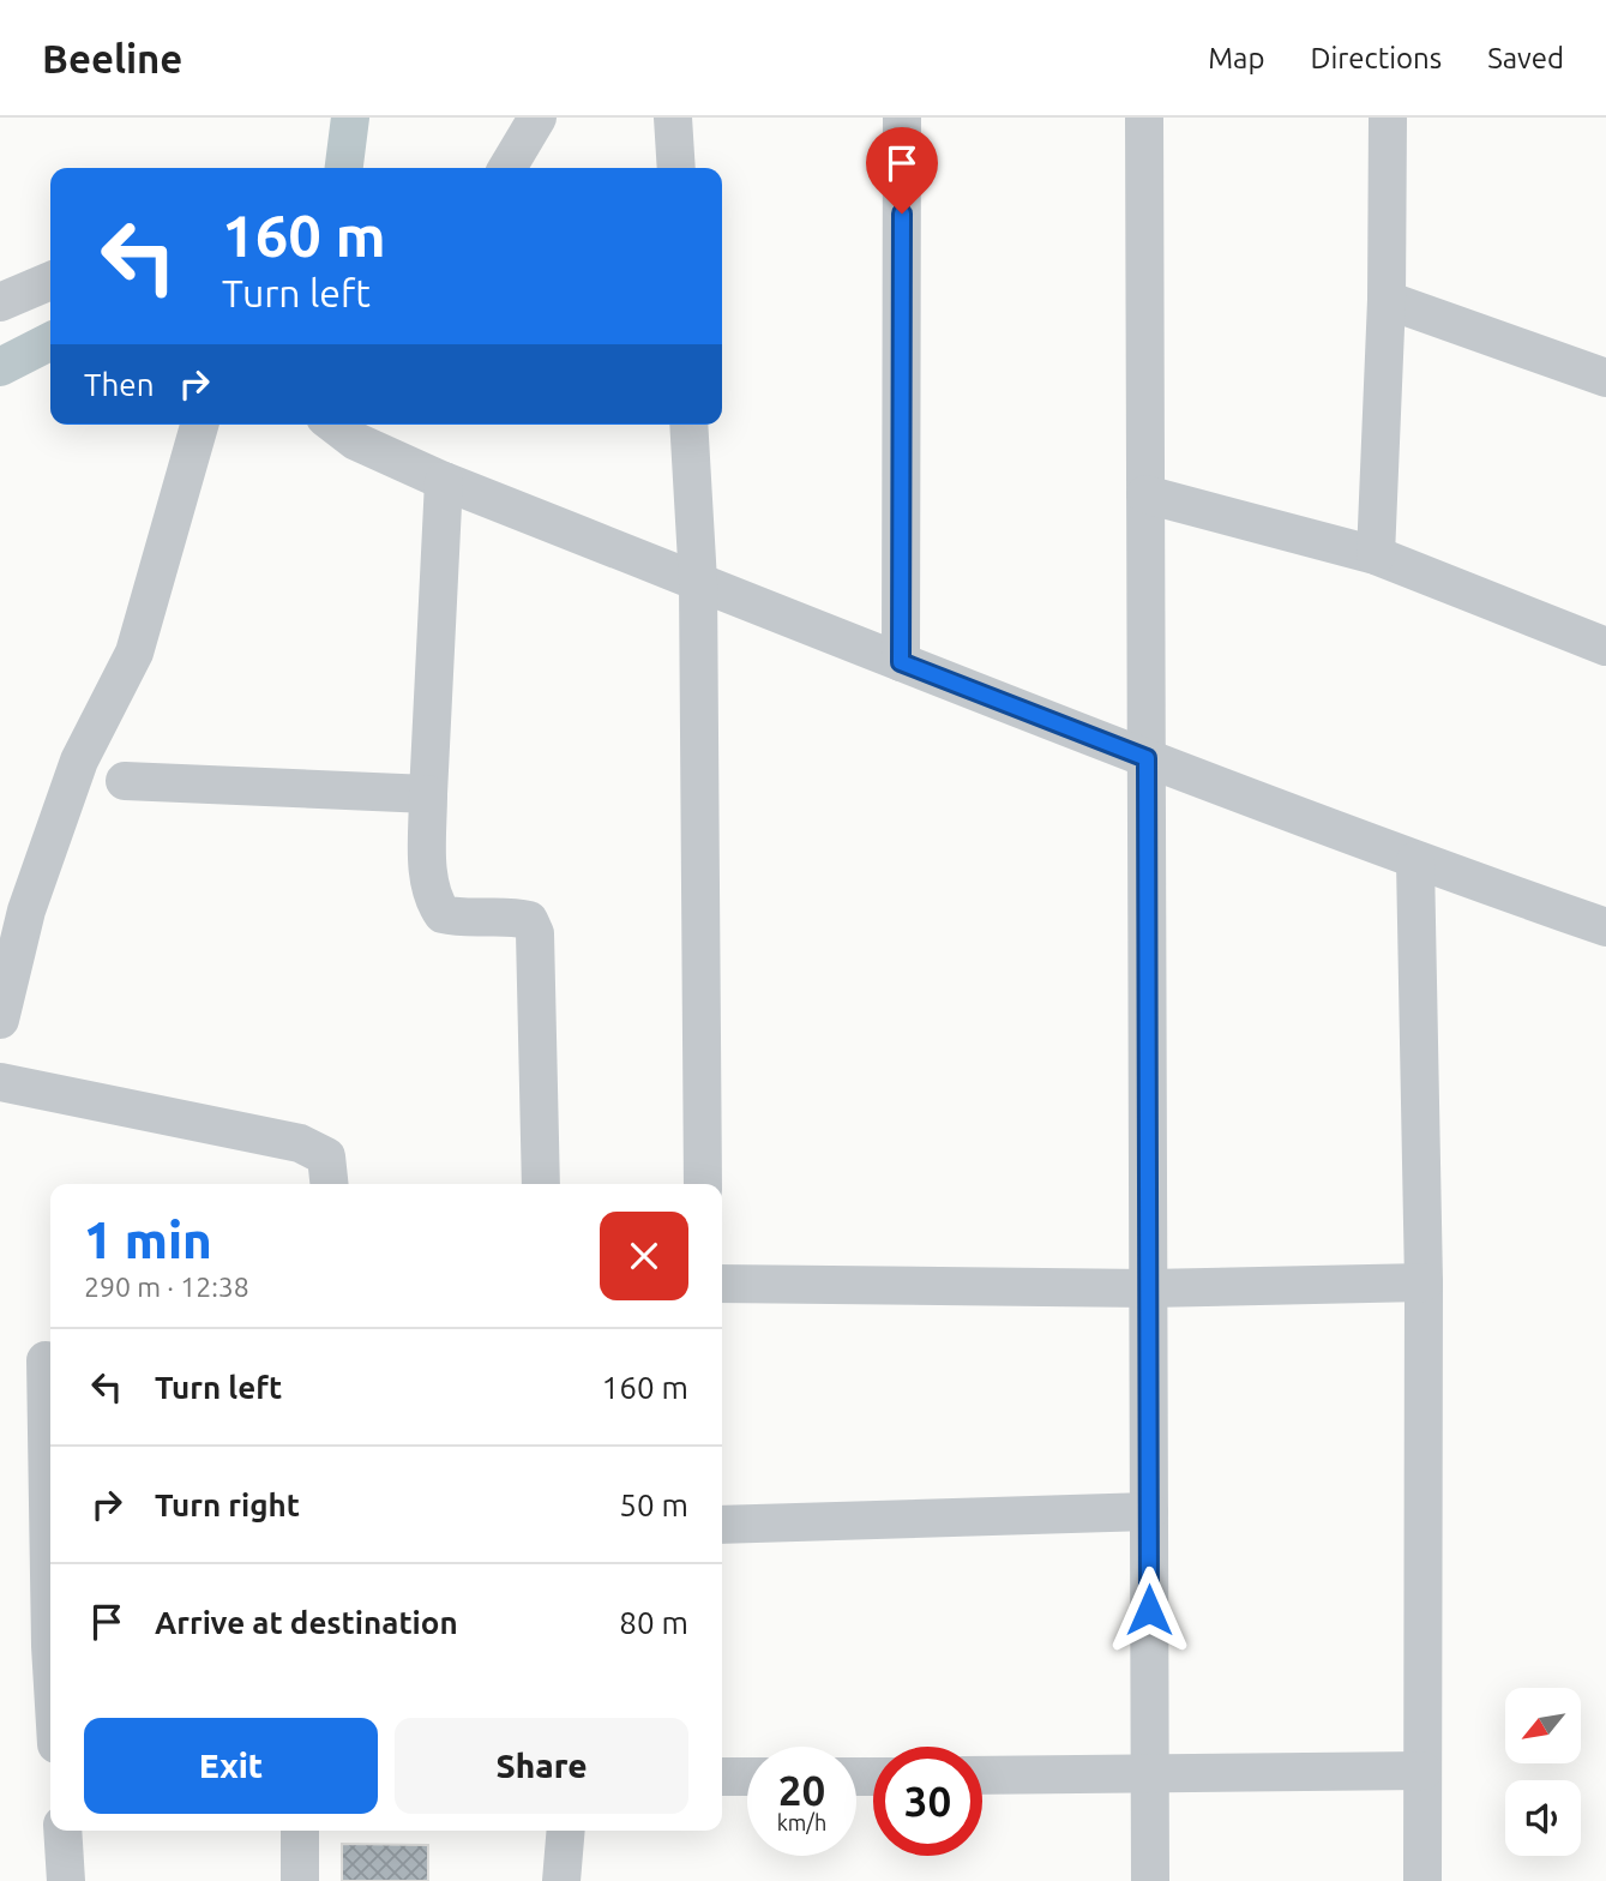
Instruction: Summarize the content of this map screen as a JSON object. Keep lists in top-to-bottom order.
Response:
{
  "north": "bottom left",
  "page": {
    "header": "Beeline",
    "nav": ["Map", "Directions", "Saved"],
    "turn": ["160 m", "Turn left"],
    "then": "Then",
    "heading": ["1 min", "290 m · 12:38"],
    "list": [
      {
        "name": "Turn left",
        "value": "160 m"
      },
      {
        "name": "Turn right",
        "value": "50 m"
      },
      {
        "name": "Arrive at destination",
        "value": "80 m"
      }
    ],
    "buttons": ["Exit", "Share"],
    "speed": "20 km/h",
    "limit": "30"
  }
}
